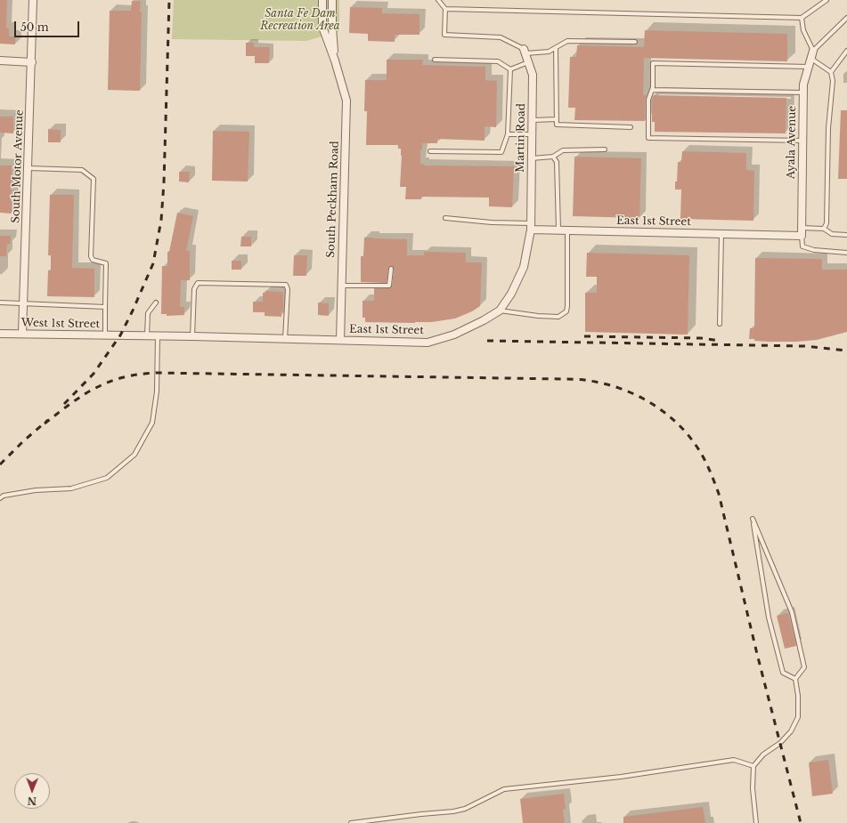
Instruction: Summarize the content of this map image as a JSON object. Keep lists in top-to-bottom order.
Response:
{
  "streets": {
    "street": [
      "Martin Road",
      "Ayala Avenue",
      "South Motor Avenue",
      "South Peckham Road",
      "East 1st Street",
      "West 1st Street"
    ]
  },
  "crossings": [
    ["Martin Road", "East 1st Street"],
    ["Ayala Avenue", "East 1st Street"],
    ["South Motor Avenue", "West 1st Street"],
    ["South Peckham Road", "East 1st Street"],
    ["East 1st Street", "West 1st Street"]
  ],
  "parks": ["Santa Fe Dam Recreation Area"],
  "scale_bar": "50 m",
  "north": "bottom"
}
